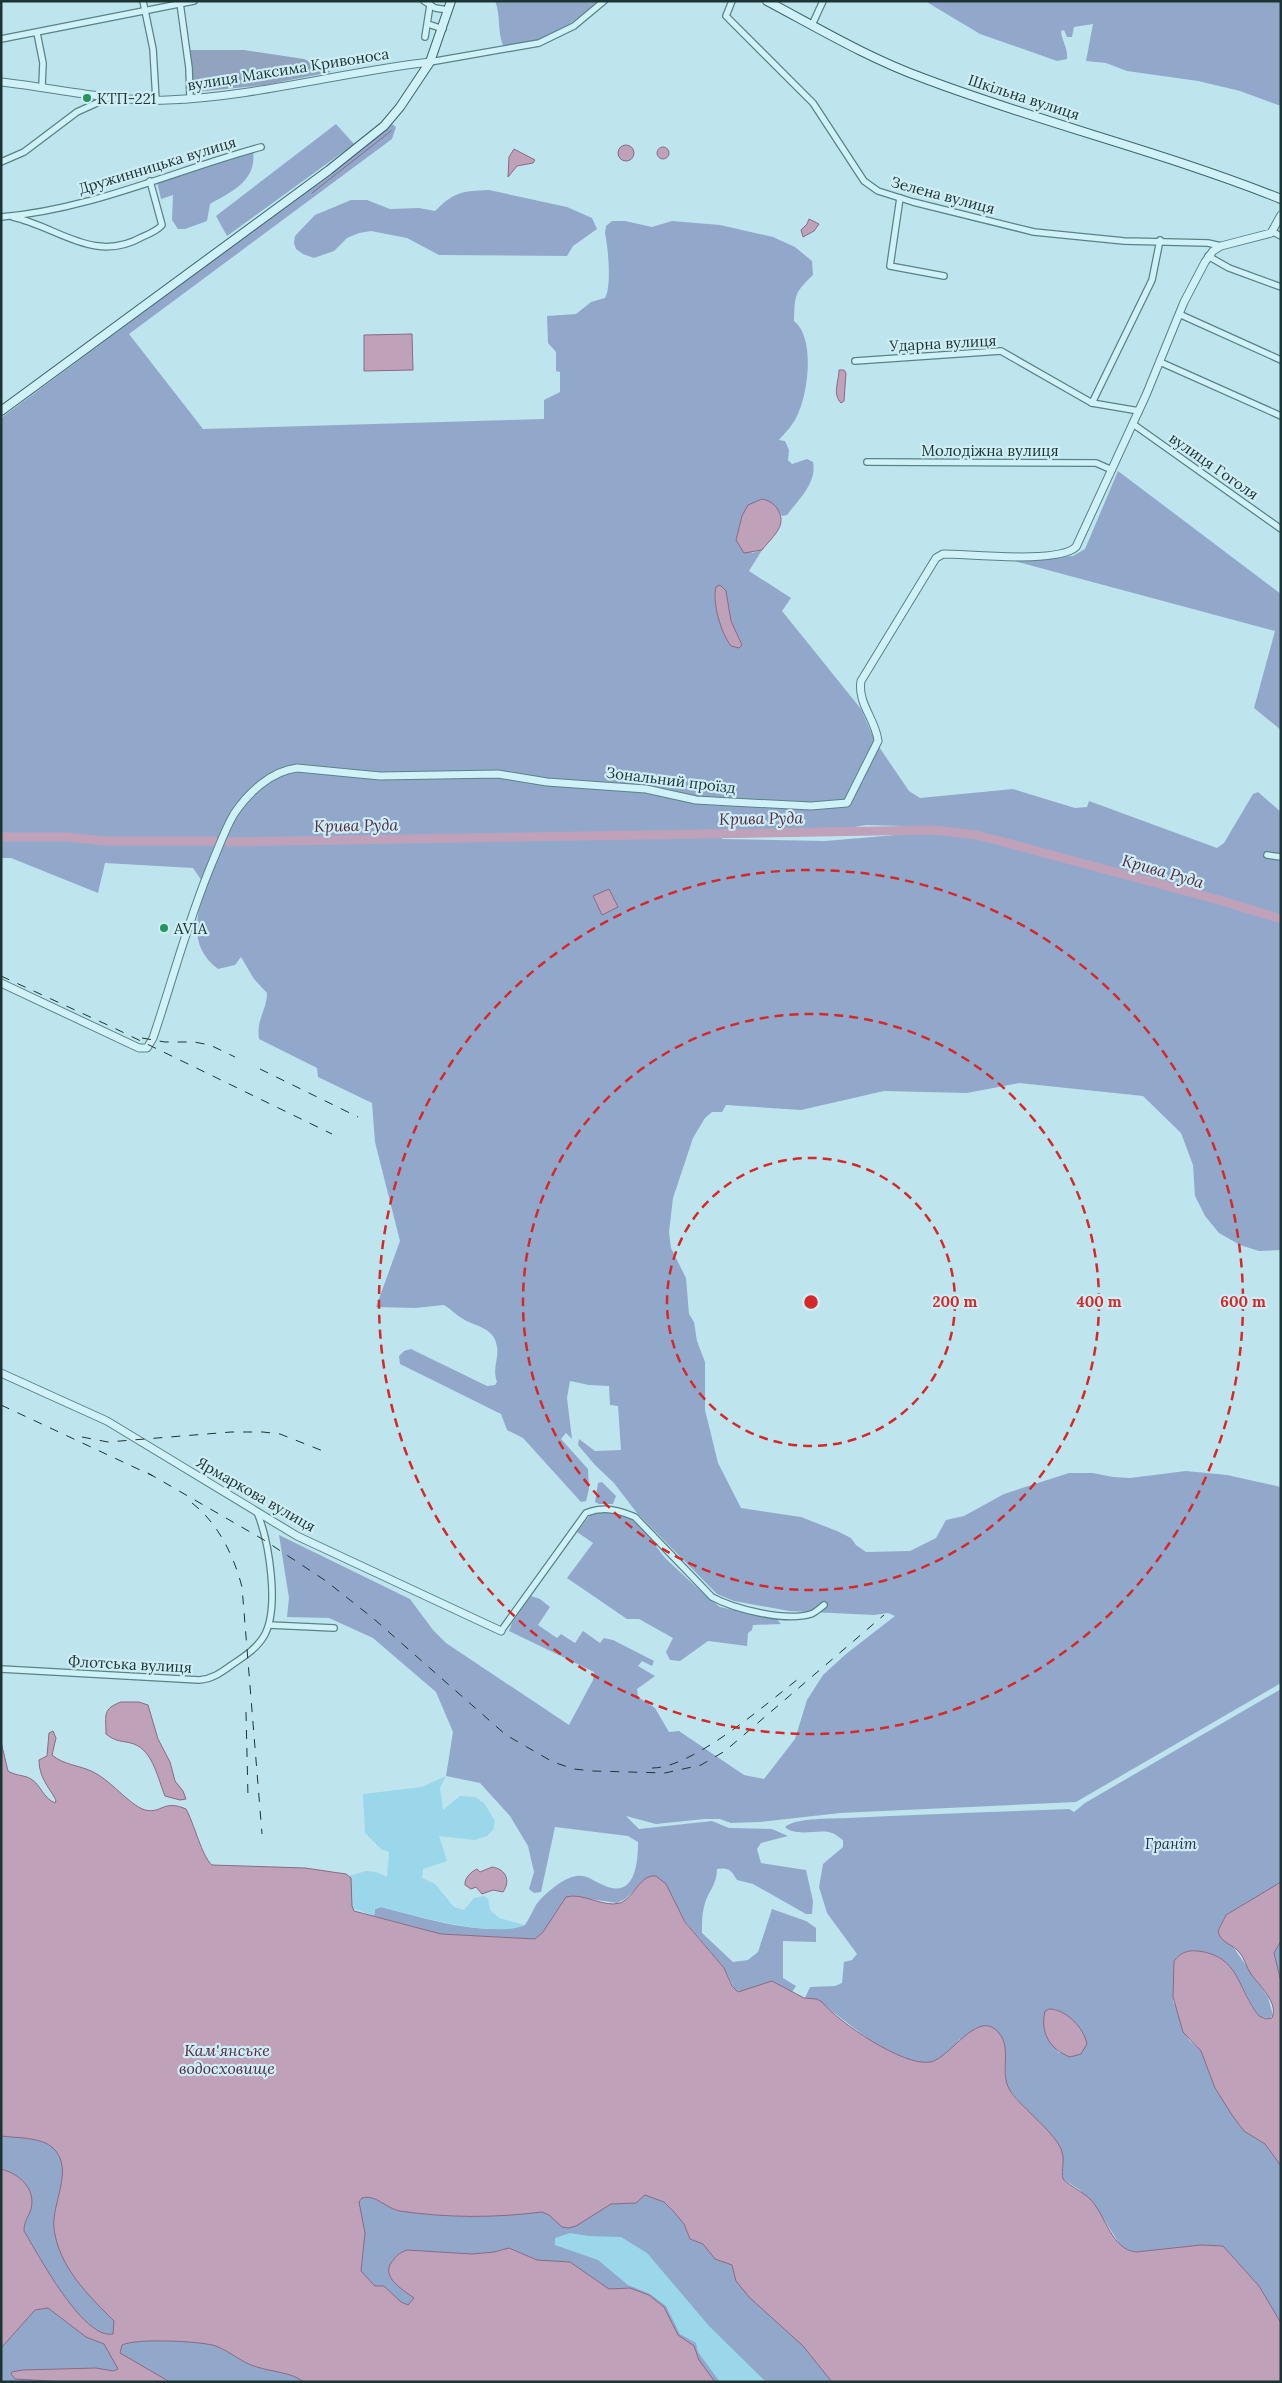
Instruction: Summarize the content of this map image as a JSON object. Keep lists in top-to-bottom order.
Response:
{
  "streets": {
    "main road": ["Шкільна вулиця"],
    "street": [
      "вулиця Максима Кривоноса",
      "Дружинницька вулиця",
      "Зелена вулиця",
      "Ударна вулиця",
      "Молодіжна вулиця",
      "вулиця Гоголя",
      "Зональний проїзд",
      "Ярмаркова вулиця",
      "Флотська вулиця"
    ]
  },
  "crossings": [
    ["Молодіжна вулиця", "Зональний проїзд"],
    ["Ярмаркова вулиця", "Флотська вулиця"]
  ],
  "water": ["Крива Руда", "Кам'янське водосховище"],
  "parks": ["Граніт"],
  "places": ["КТП-221", "AVIA"],
  "rings": ["200 m", "400 m", "600 m"]
}
